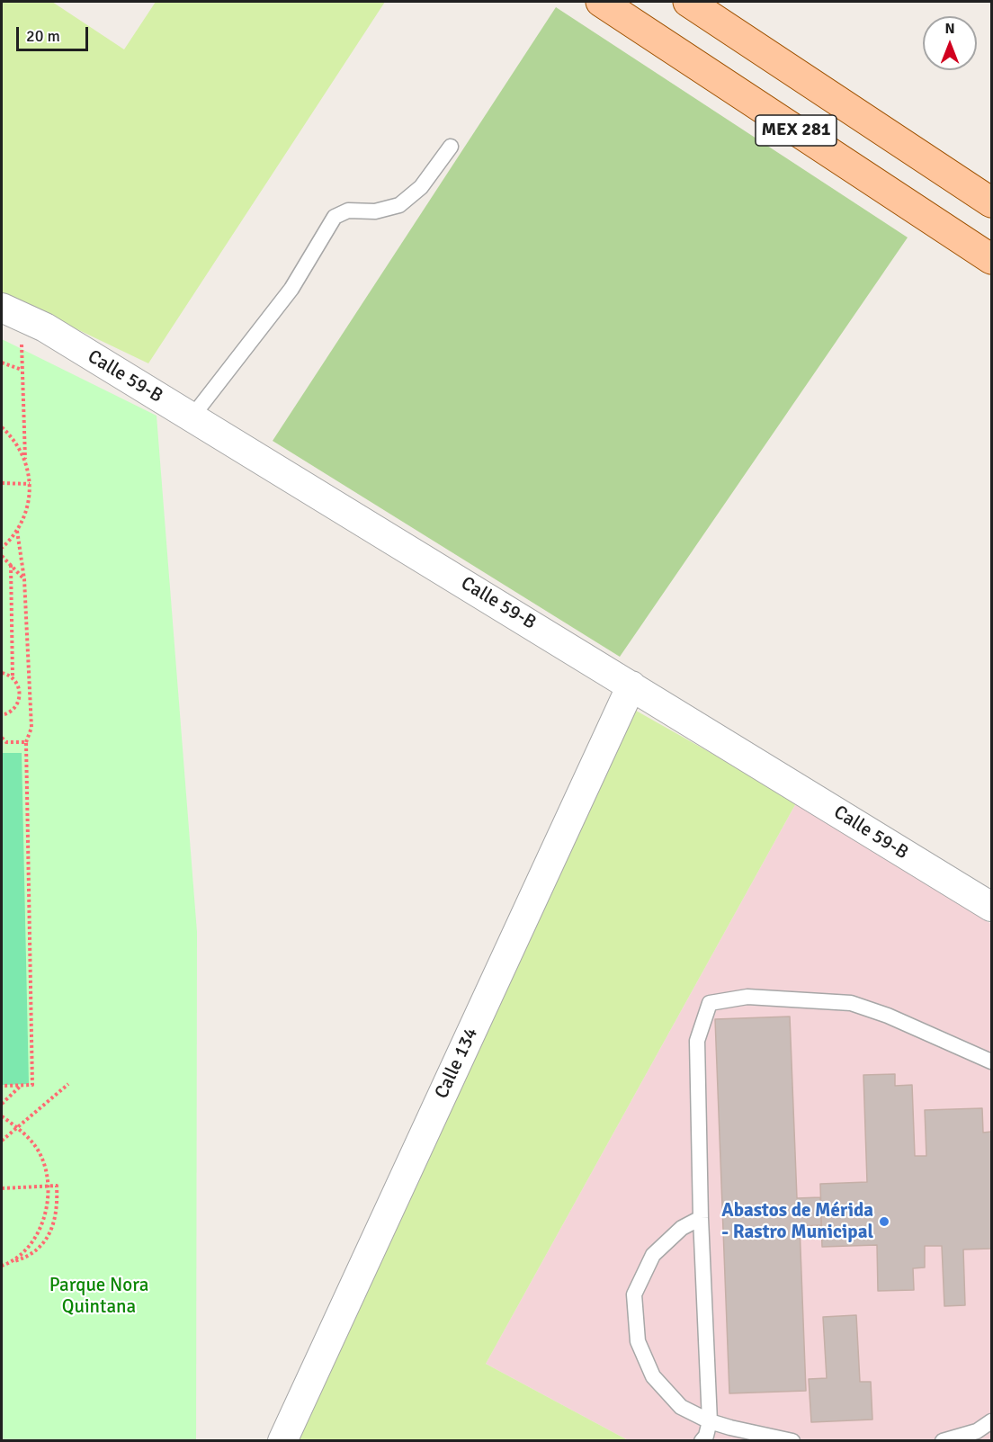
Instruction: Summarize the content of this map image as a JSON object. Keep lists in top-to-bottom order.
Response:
{
  "streets": {
    "main road": ["MEX 281"],
    "street": ["Calle 59-B", "Calle 134"]
  },
  "crossings": [
    ["Calle 59-B", "Calle 134"]
  ],
  "parks": ["Parque Nora Quintana"],
  "places": ["Abastos de Mérida - Rastro Municipal"],
  "scale_bar": "20 m",
  "north": "top"
}
